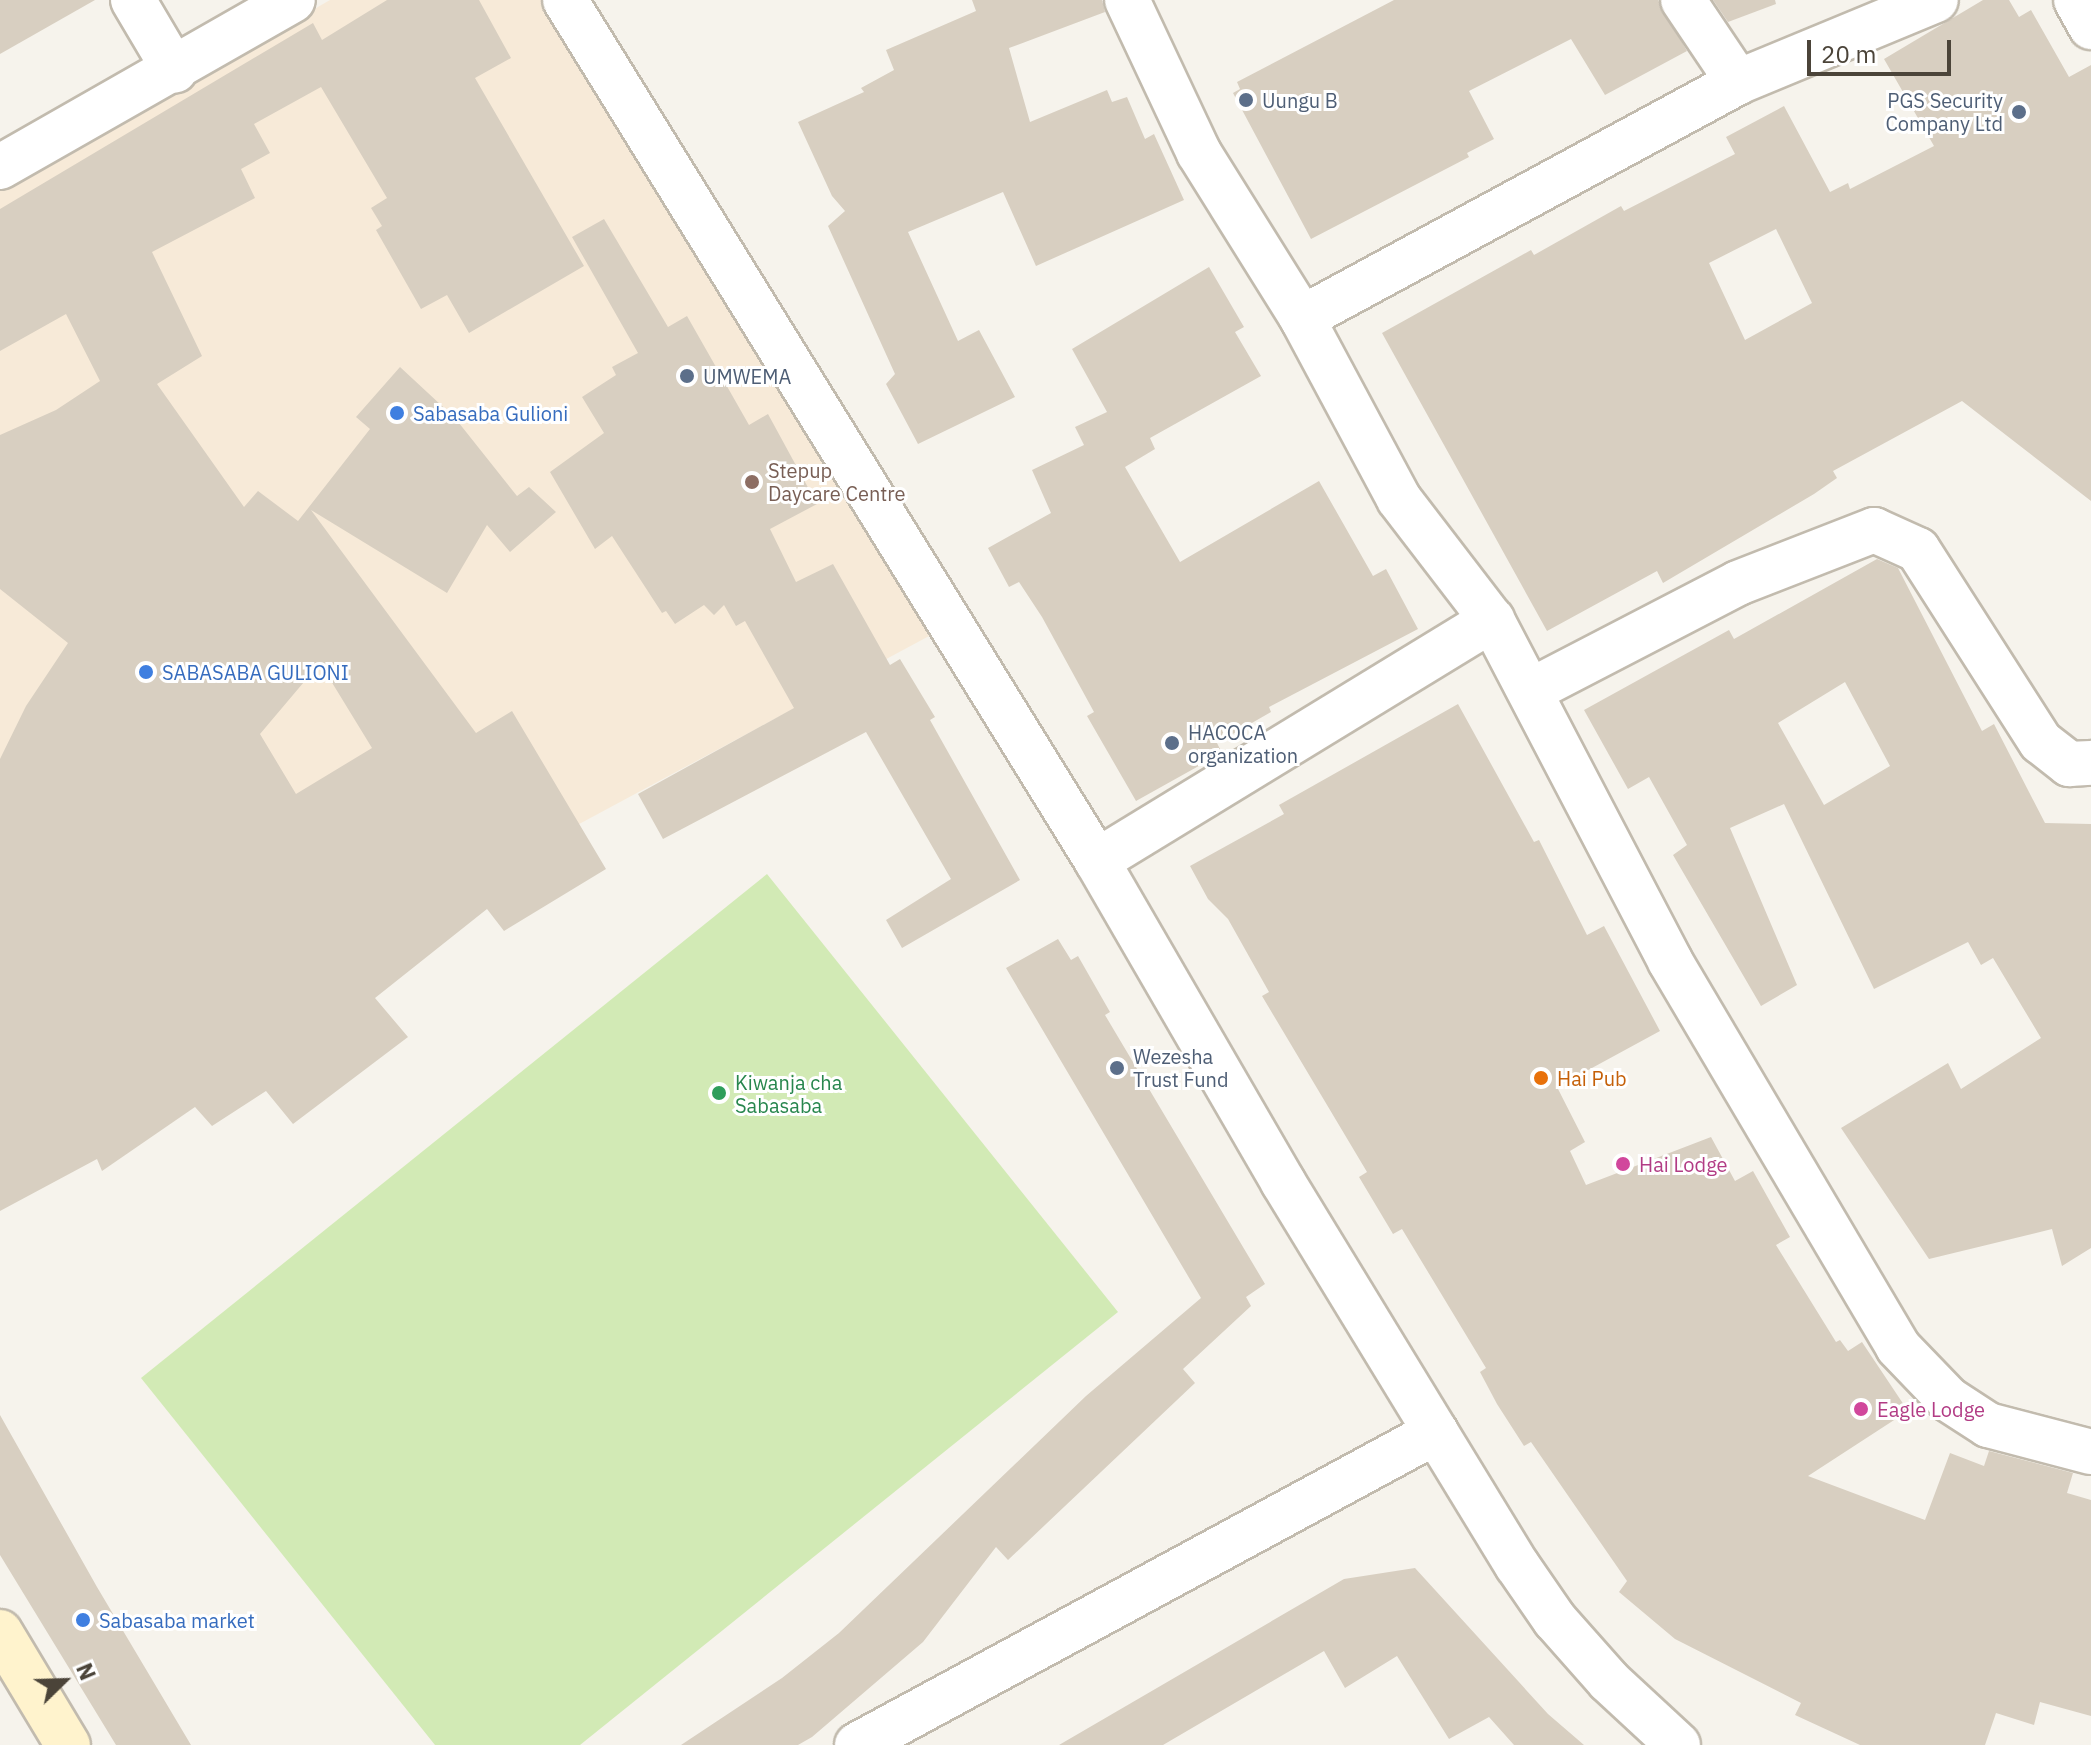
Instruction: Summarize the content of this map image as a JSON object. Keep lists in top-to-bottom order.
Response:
{
  "places": [
    "Uungu B",
    "PGS Security Company Ltd",
    "UMWEMA",
    "Sabasaba Gulioni",
    "Stepup Daycare Centre",
    "SABASABA GULIONI",
    "HACOCA organization",
    "Wezesha Trust Fund",
    "Hai Pub",
    "Kiwanja cha Sabasaba",
    "Hai Lodge",
    "Eagle Lodge",
    "Sabasaba market"
  ],
  "scale_bar": "20 m",
  "north": "top right"
}
